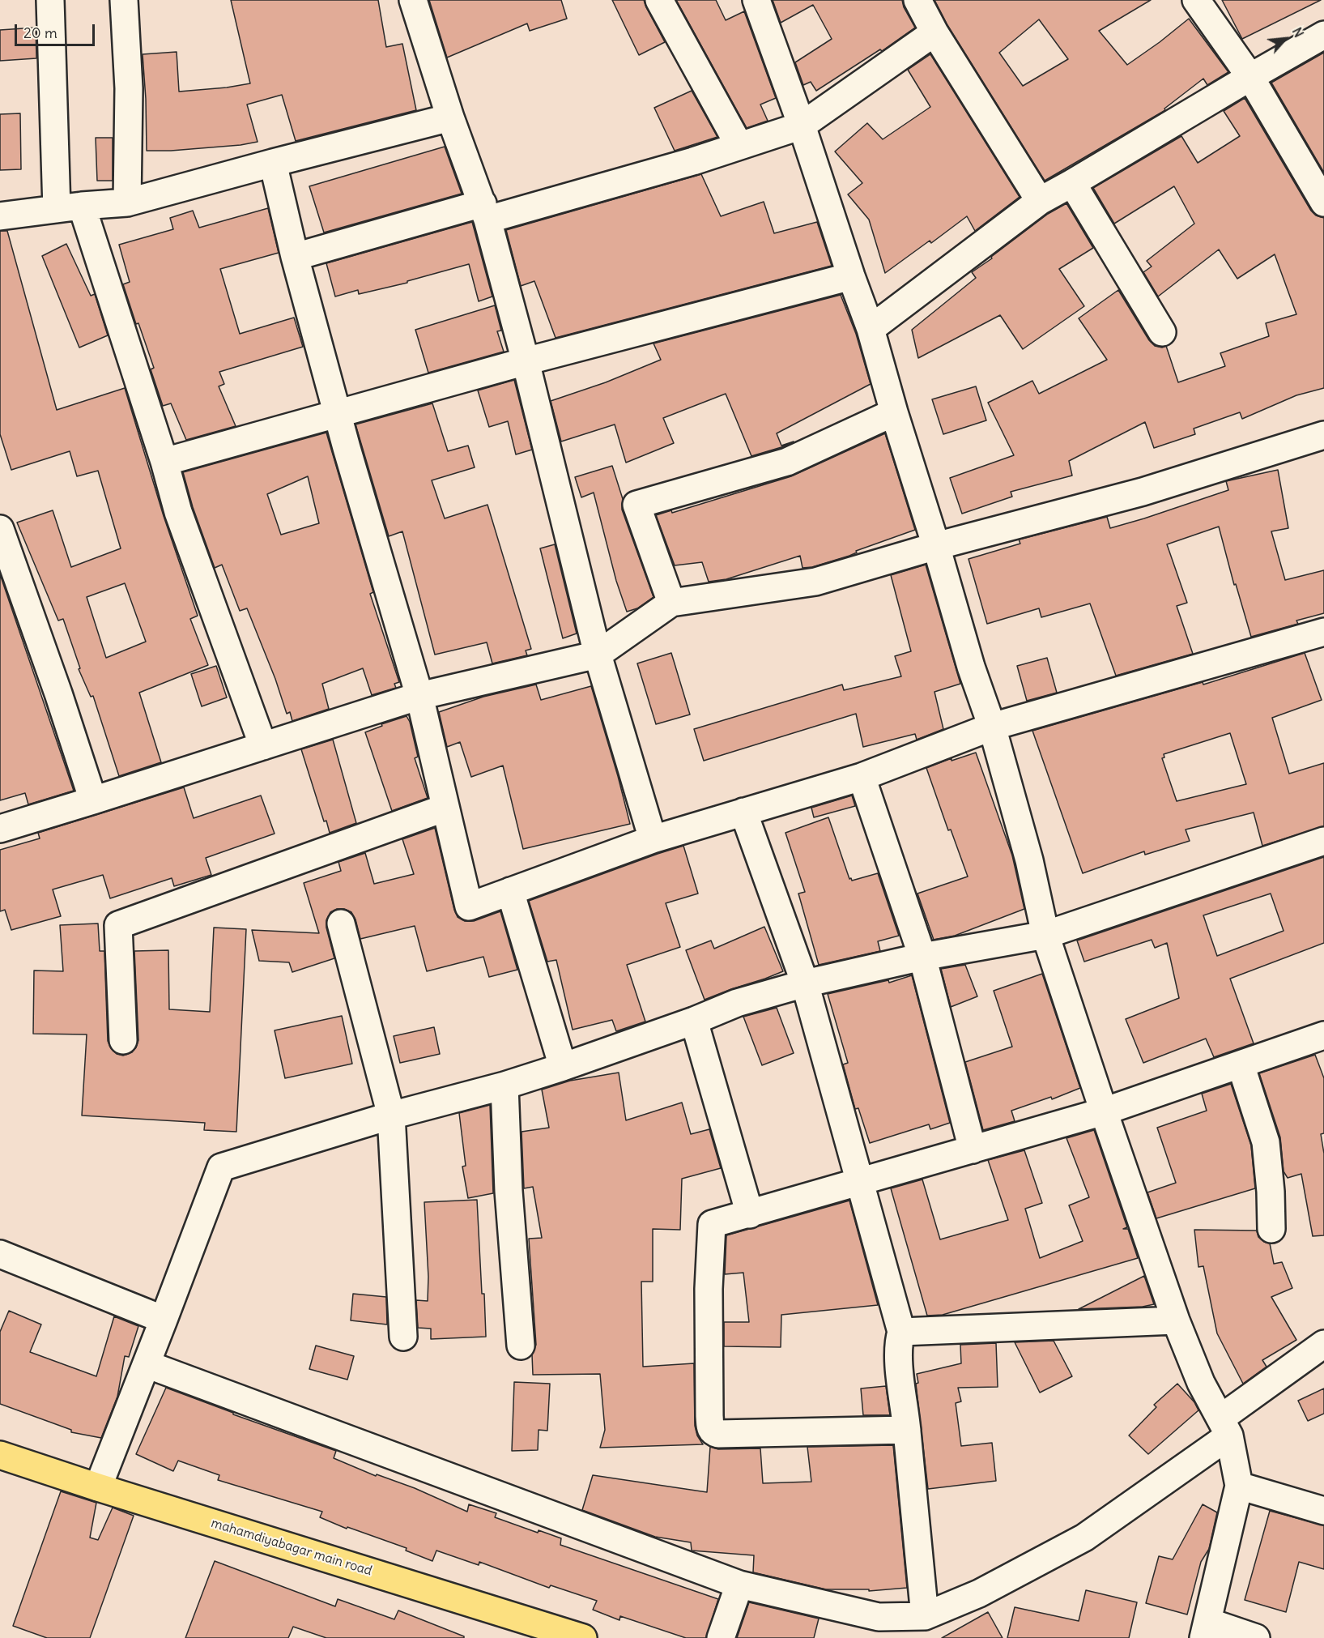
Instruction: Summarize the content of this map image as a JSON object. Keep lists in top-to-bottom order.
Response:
{
  "streets": {
    "main road": ["mahamdiyabagar main road"]
  },
  "scale_bar": "20 m",
  "north": "top right"
}
